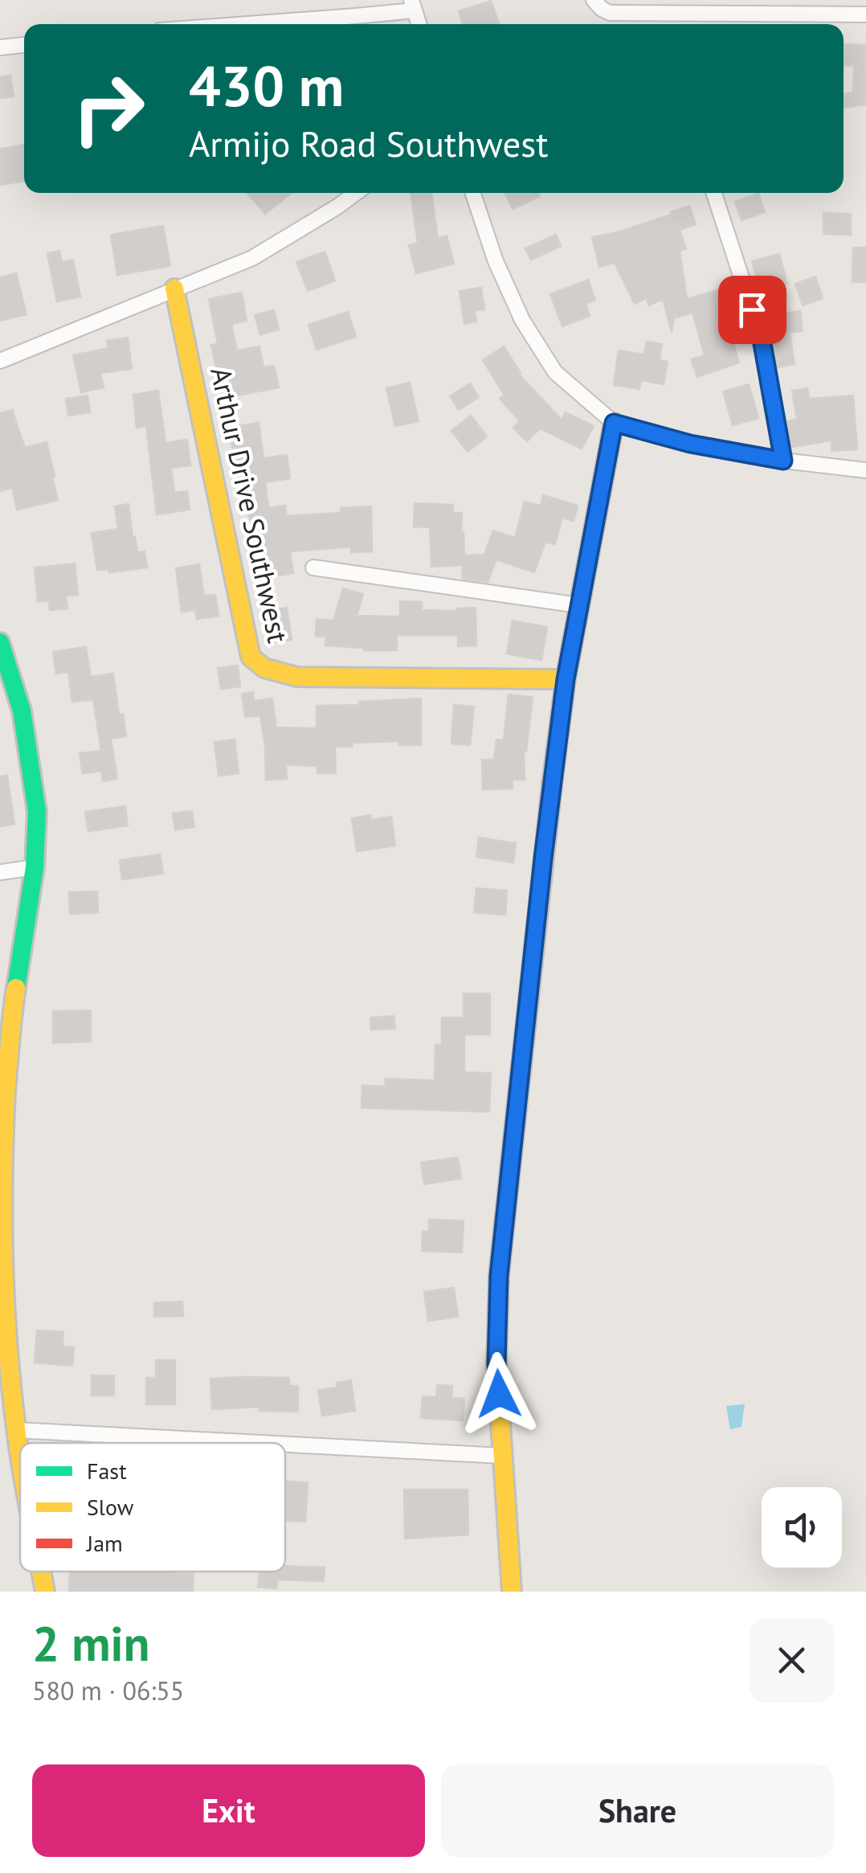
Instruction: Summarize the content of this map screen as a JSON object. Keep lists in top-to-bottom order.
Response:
{
  "streets": {
    "street": ["Arthur Drive Southwest"]
  },
  "legend": ["Fast", "Slow", "Jam"],
  "page": {
    "turn": ["430 m", "Armijo Road Southwest"],
    "heading": ["2 min", "580 m · 06:55"],
    "buttons": ["Exit", "Share"]
  }
}
